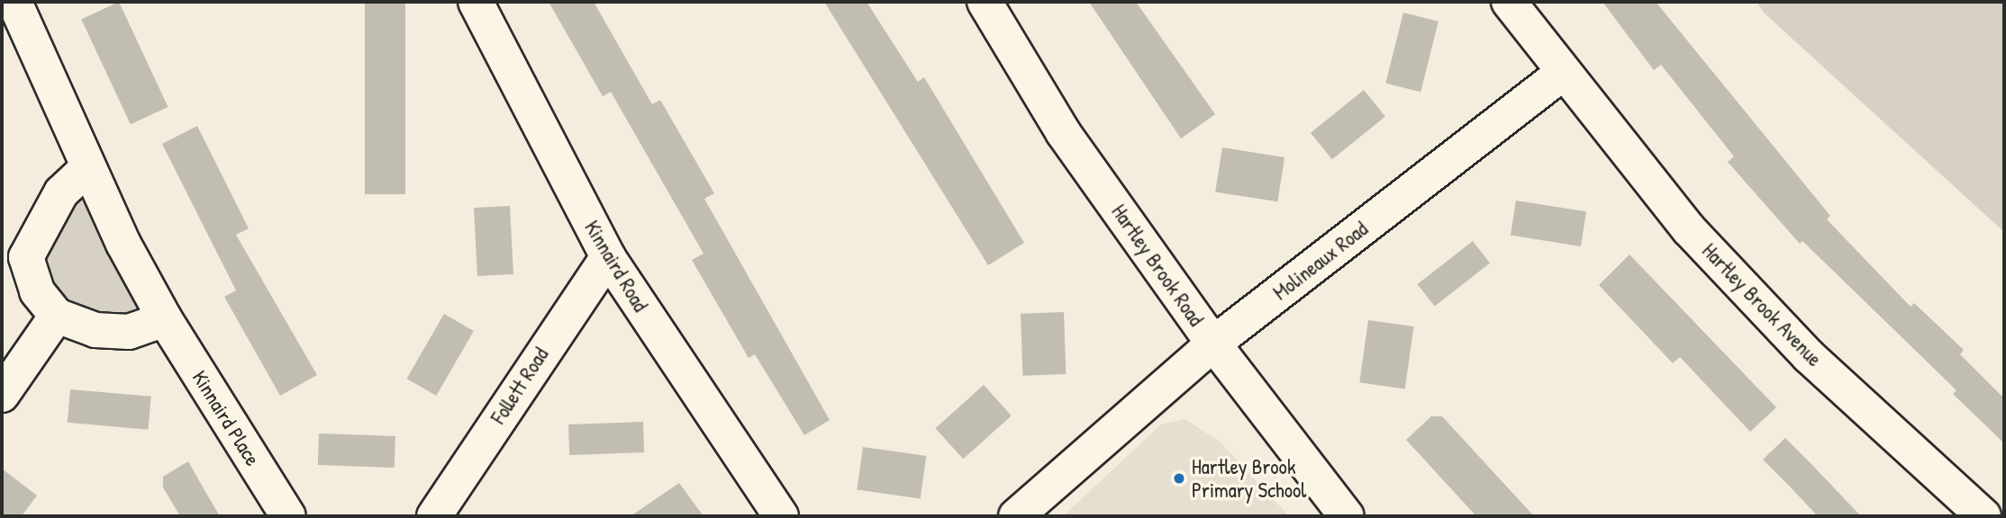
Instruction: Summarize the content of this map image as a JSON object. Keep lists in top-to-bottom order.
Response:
{
  "streets": {
    "street": [
      "Molineaux Road",
      "Hartley Brook Road",
      "Kinnaird Road",
      "Hartley Brook Avenue",
      "Follett Road",
      "Kinnaird Place"
    ]
  },
  "crossings": [
    ["Molineaux Road", "Hartley Brook Road"],
    ["Molineaux Road", "Hartley Brook Avenue"],
    ["Kinnaird Road", "Follett Road"]
  ],
  "places": ["Hartley Brook Primary School"]
}
